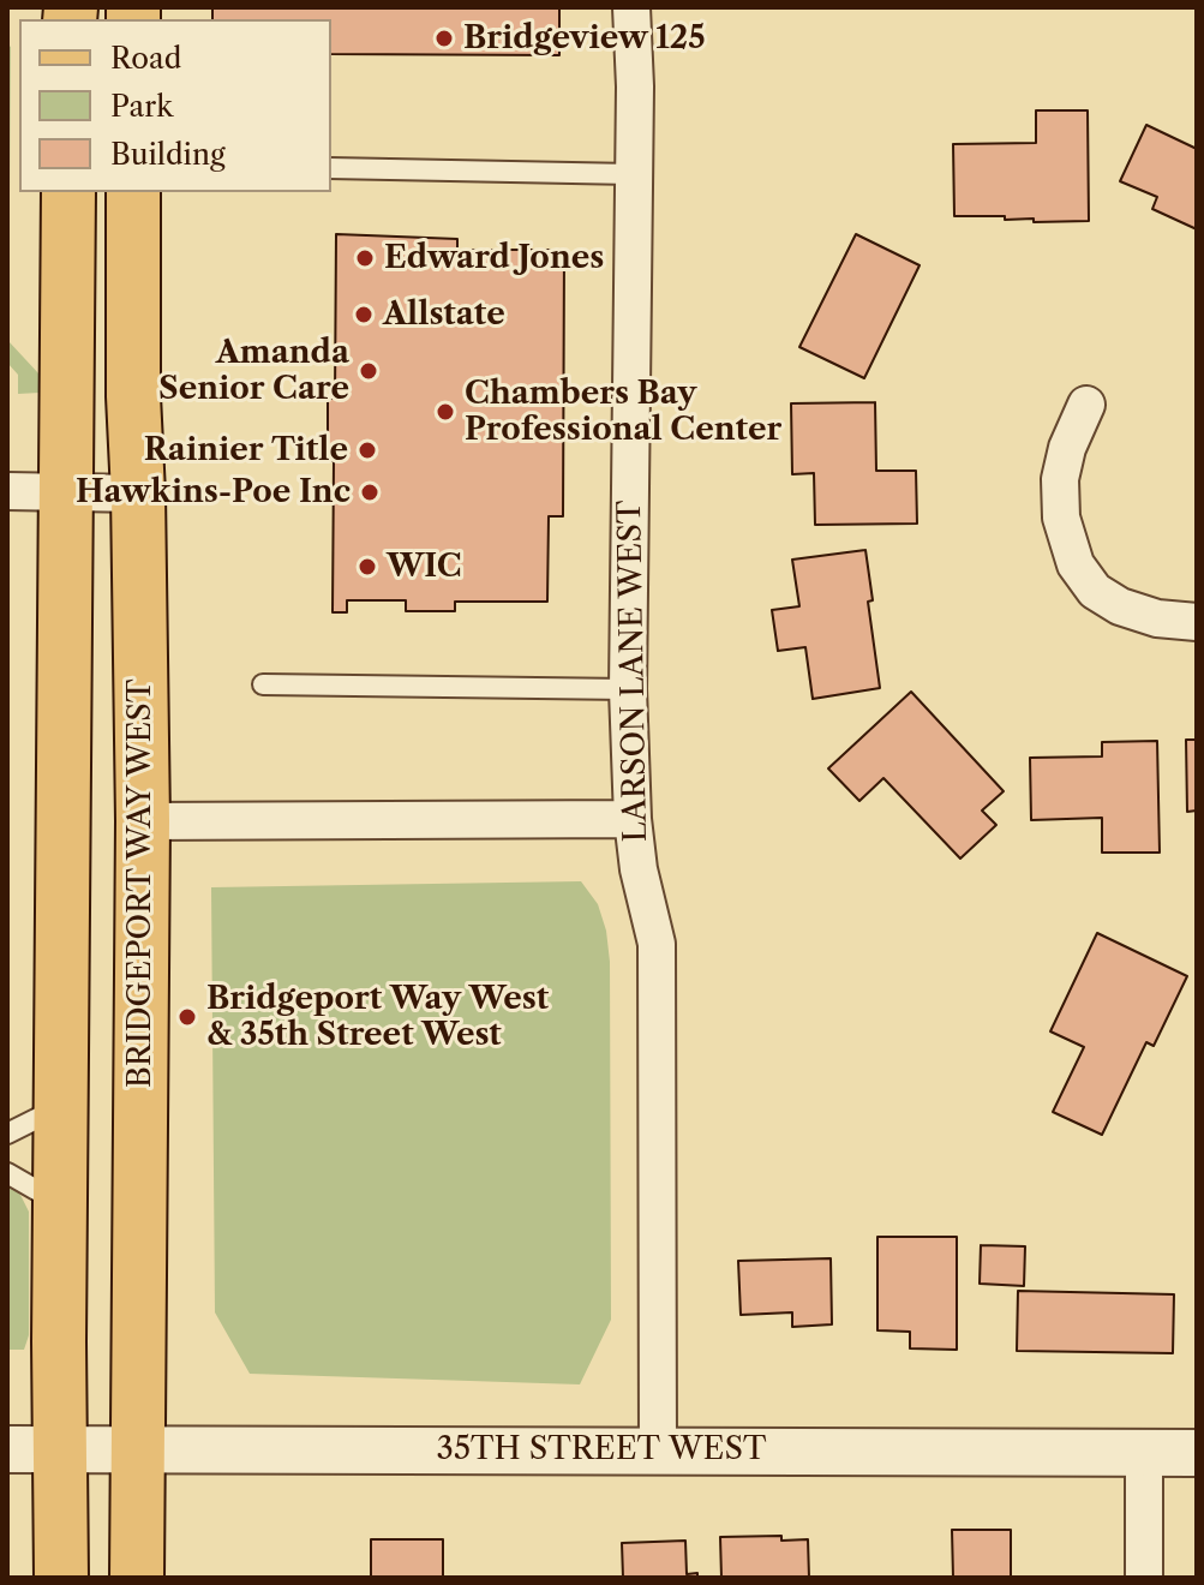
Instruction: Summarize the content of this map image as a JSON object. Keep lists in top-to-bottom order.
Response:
{
  "streets": {
    "main road": ["BRIDGEPORT WAY WEST"],
    "street": ["LARSON LANE WEST", "35TH STREET WEST"]
  },
  "crossings": [
    ["LARSON LANE WEST", "35TH STREET WEST"],
    ["BRIDGEPORT WAY WEST", "35TH STREET WEST"]
  ],
  "places": [
    "Bridgeview 125",
    "Edward Jones",
    "Allstate",
    "Amanda Senior Care",
    "Chambers Bay Professional Center",
    "Rainier Title",
    "Hawkins-Poe Inc",
    "WIC",
    "Bridgeport Way West & 35th Street West"
  ],
  "legend": ["Road", "Park", "Building"]
}
